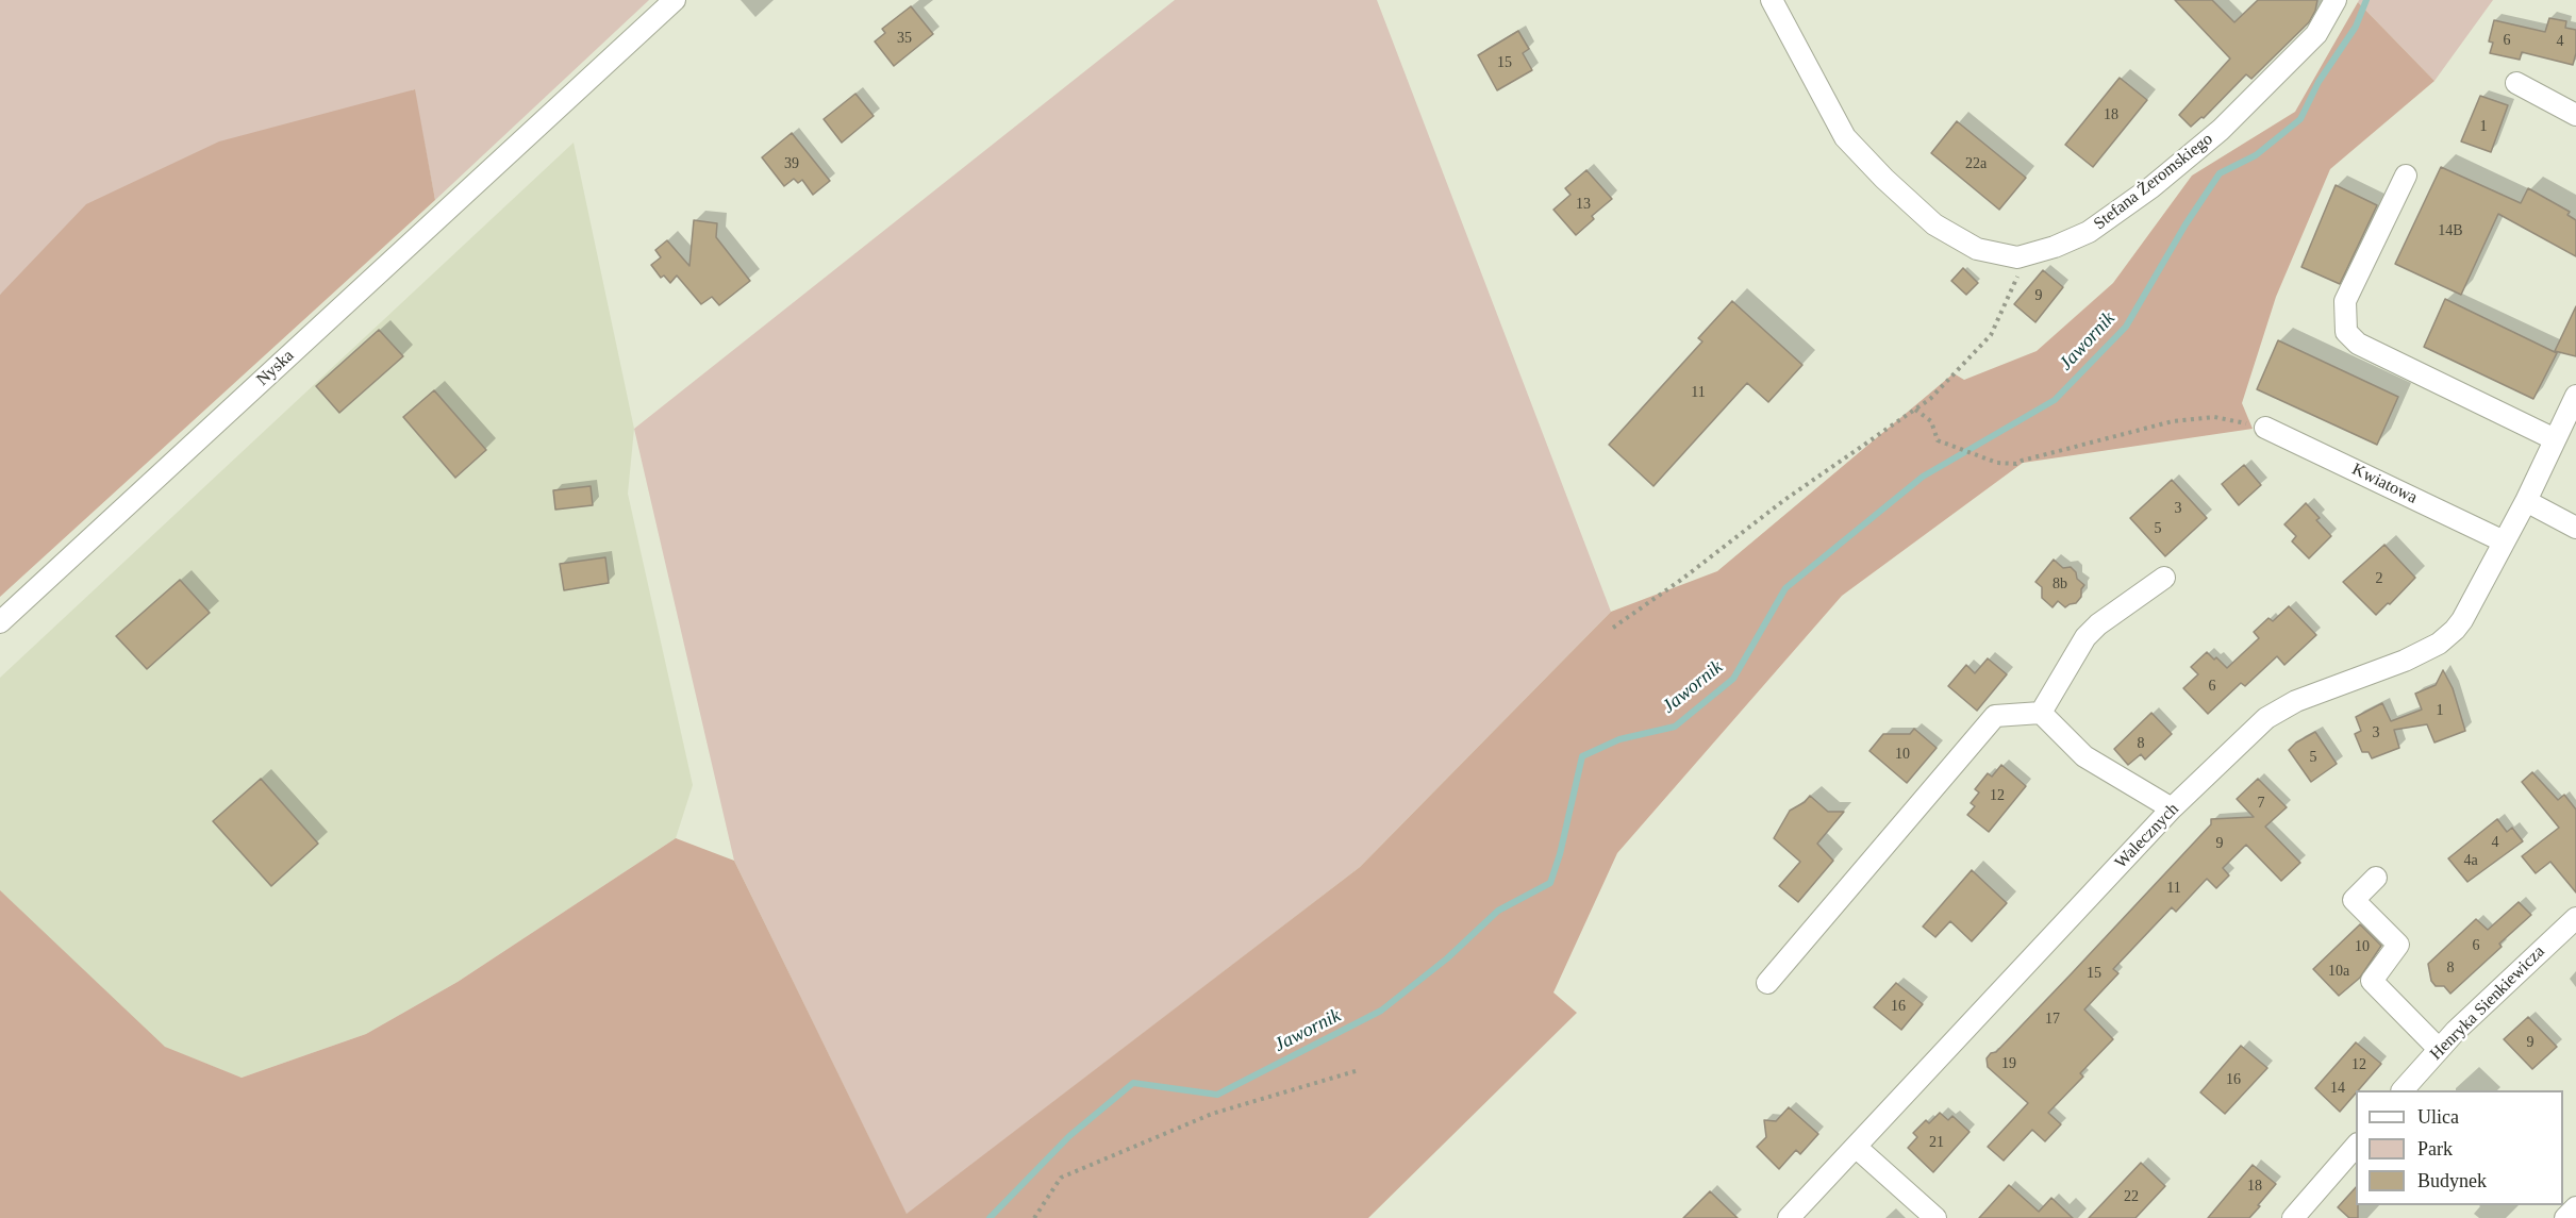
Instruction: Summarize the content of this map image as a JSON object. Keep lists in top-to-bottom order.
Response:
{
  "streets": {
    "street": [
      "Stefana Żeromskiego",
      "Nyska",
      "Kwiatowa",
      "Walecznych",
      "Henryka Sienkiewicza"
    ]
  },
  "crossings": [
    ["Kwiatowa", "Walecznych"]
  ],
  "water": ["Jawornik"],
  "house_numbers": [
    "35",
    "6",
    "4",
    "15",
    "18",
    "1",
    "39",
    "22a",
    "13",
    "14B",
    "9",
    "11",
    "3",
    "5",
    "2",
    "8b",
    "6",
    "1",
    "3",
    "8",
    "10",
    "5",
    "12",
    "7",
    "4",
    "9",
    "4a",
    "11",
    "6",
    "10",
    "8",
    "10a",
    "15",
    "16",
    "17",
    "9",
    "19",
    "12",
    "16",
    "14",
    "21",
    "18",
    "22"
  ],
  "legend": ["Ulica", "Park", "Budynek"]
}
